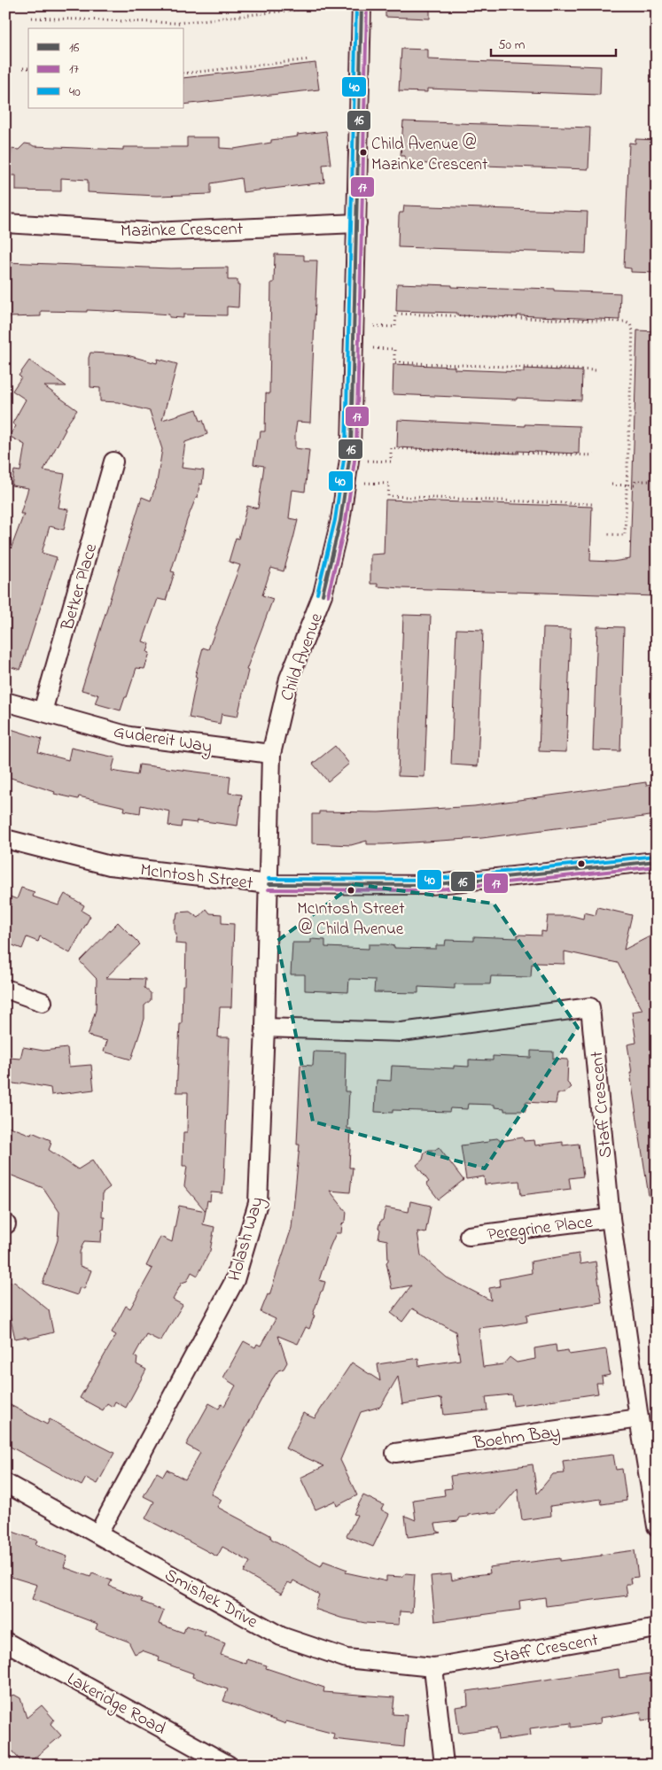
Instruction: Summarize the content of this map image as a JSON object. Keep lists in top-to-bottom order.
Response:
{
  "streets": {
    "street": [
      "Mazinke Crescent",
      "Betker Place",
      "Child Avenue",
      "Gudereit Way",
      "McIntosh Street",
      "Staff Crescent",
      "Peregrine Place",
      "Holash Way",
      "Boehm Bay",
      "Smishek Drive",
      "Lakeridge Road"
    ]
  },
  "crossings": [
    ["Mazinke Crescent", "Child Avenue"],
    ["Betker Place", "Gudereit Way"],
    ["Child Avenue", "Gudereit Way"],
    ["Child Avenue", "McIntosh Street"],
    ["Child Avenue", "Holash Way"],
    ["McIntosh Street", "Holash Way"],
    ["Staff Crescent", "Peregrine Place"],
    ["Staff Crescent", "Holash Way"],
    ["Staff Crescent", "Boehm Bay"],
    ["Staff Crescent", "Smishek Drive"],
    ["Holash Way", "Smishek Drive"]
  ],
  "places": ["Child Avenue @ Mazinke Crescent", "McIntosh Street @ Child Avenue"],
  "lines": ["transit line 16", "transit line 17", "transit line 40"],
  "legend": ["16", "17", "40"],
  "scale_bar": "50 m"
}
